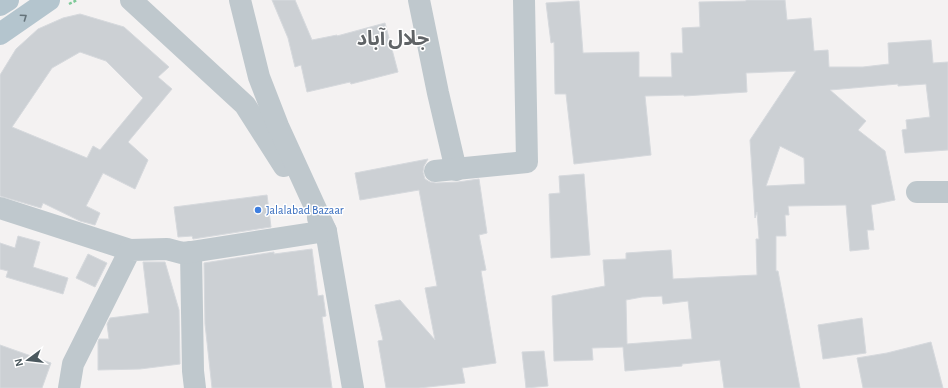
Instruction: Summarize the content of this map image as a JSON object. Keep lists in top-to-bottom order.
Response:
{
  "districts": ["جلال آباد"],
  "places": ["Jalalabad Bazaar"],
  "north": "left"
}
